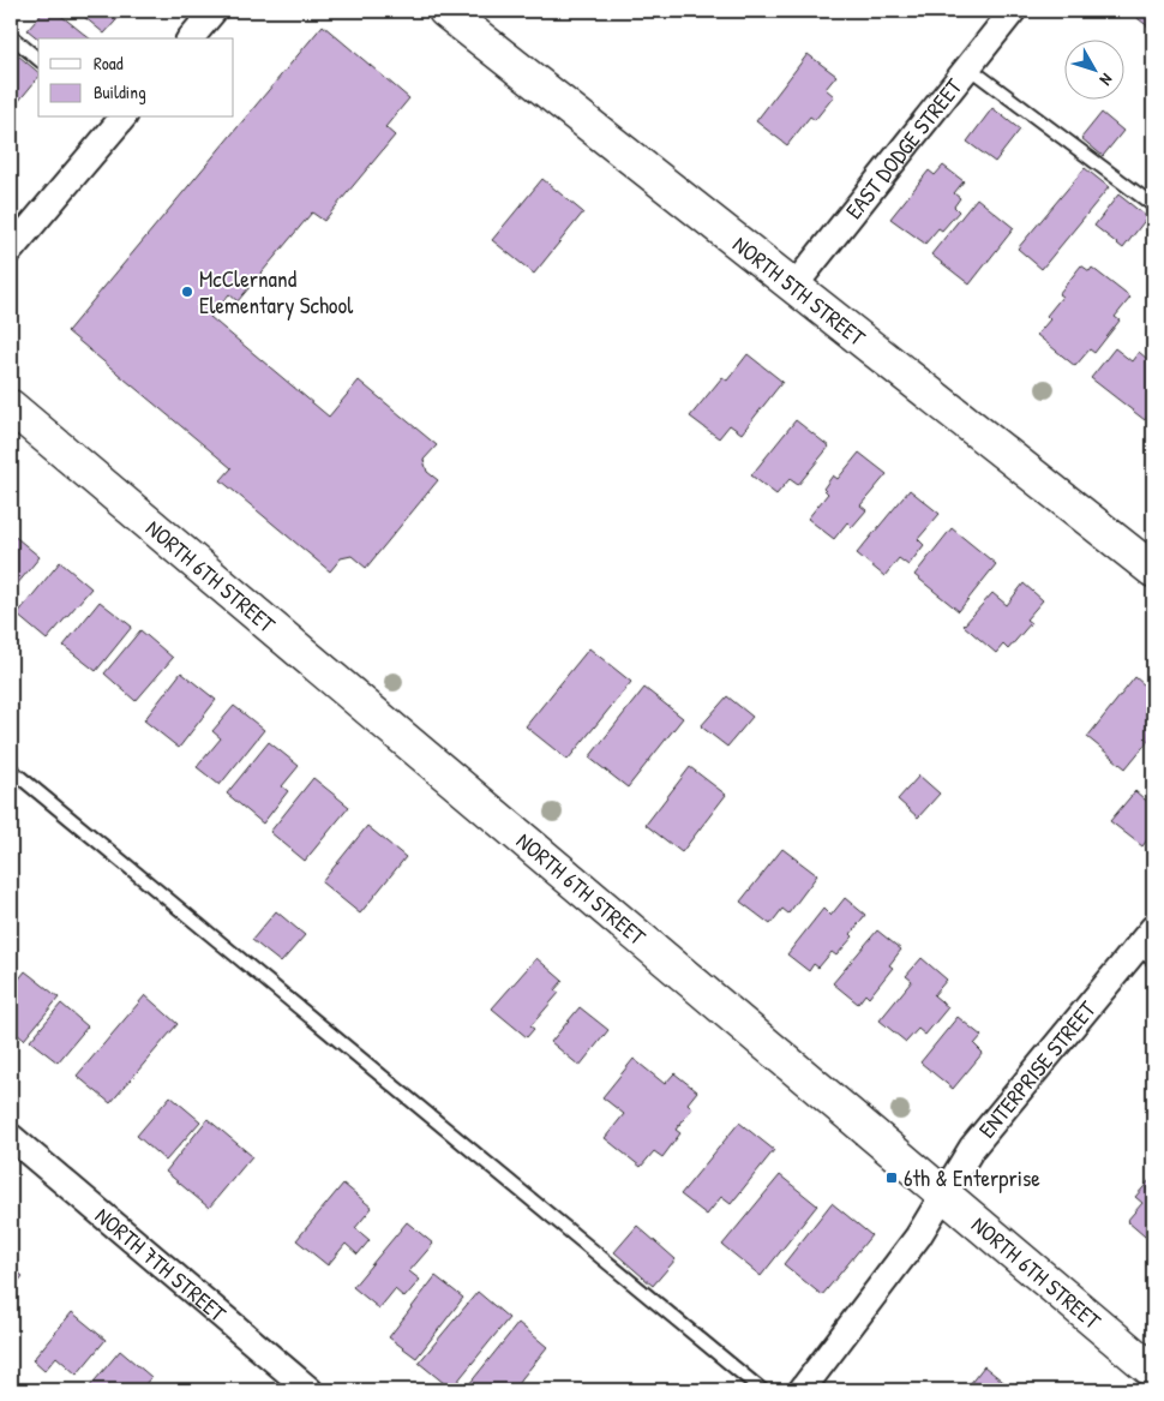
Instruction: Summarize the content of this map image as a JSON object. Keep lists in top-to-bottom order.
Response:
{
  "streets": {
    "main road": ["NORTH 5TH STREET", "NORTH 6TH STREET"],
    "street": ["EAST DODGE STREET", "ENTERPRISE STREET", "NORTH 7TH STREET"]
  },
  "crossings": [
    ["EAST DODGE STREET", "NORTH 5TH STREET"],
    ["NORTH 6TH STREET", "ENTERPRISE STREET"]
  ],
  "places": {
    "other": ["McClernand Elementary School"],
    "transit": ["6th & Enterprise"]
  },
  "legend": ["Road", "Building"],
  "north": "bottom right"
}
